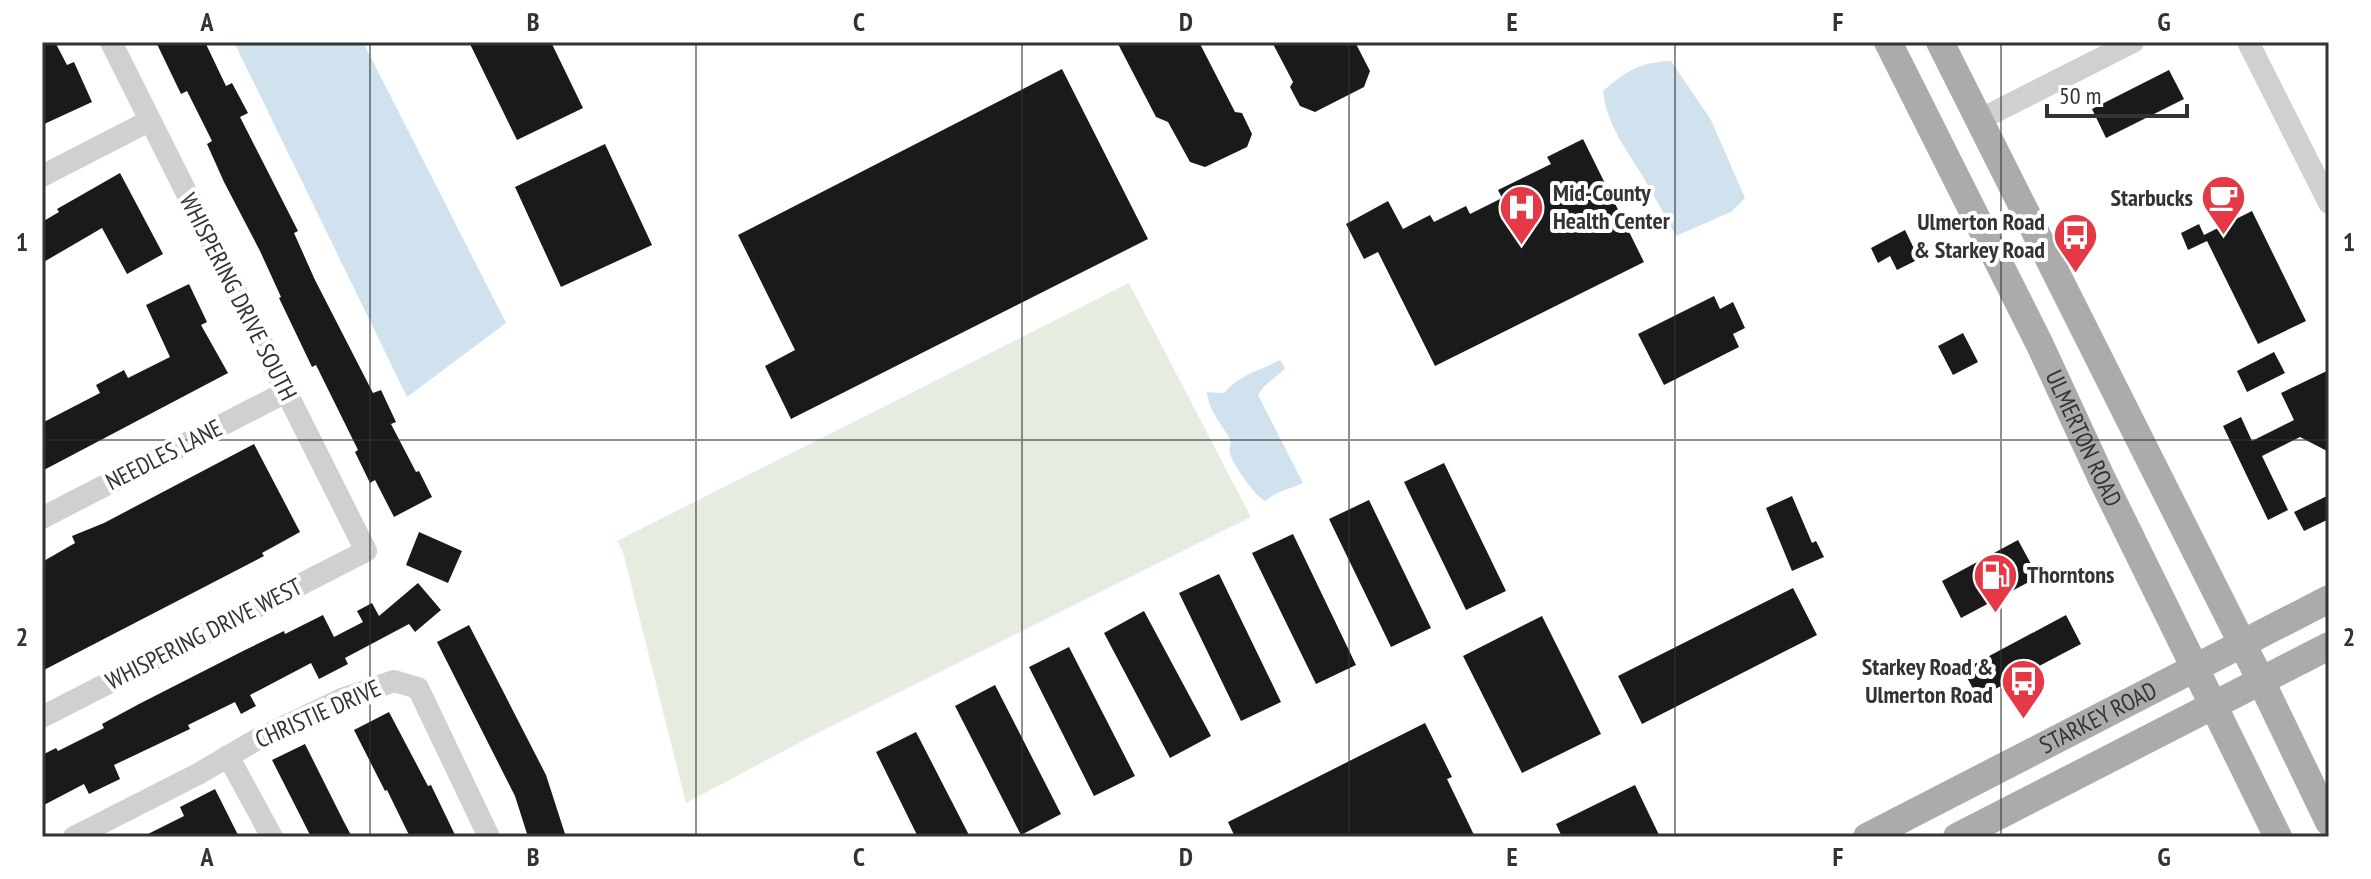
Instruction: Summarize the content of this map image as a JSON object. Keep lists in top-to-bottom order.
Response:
{
  "streets": {
    "main road": ["ULMERTON ROAD", "STARKEY ROAD"],
    "street": [
      "WHISPERING DRIVE SOUTH",
      "NEEDLES LANE",
      "WHISPERING DRIVE WEST",
      "CHRISTIE DRIVE"
    ]
  },
  "crossings": [
    ["WHISPERING DRIVE SOUTH", "NEEDLES LANE"],
    ["WHISPERING DRIVE SOUTH", "WHISPERING DRIVE WEST"],
    ["ULMERTON ROAD", "STARKEY ROAD"]
  ],
  "places": {
    "cafe": ["Starbucks"],
    "hospital": ["Mid-County Health Center"],
    "bus stop": ["Ulmerton Road & Starkey Road", "Starkey Road & Ulmerton Road"],
    "fuel station": ["Thorntons"]
  },
  "scale_bar": "50 m",
  "grid": {
    "columns": [
      "A",
      "B",
      "C",
      "D",
      "E",
      "F",
      "G"
    ],
    "rows": ["1", "2"]
  }
}
